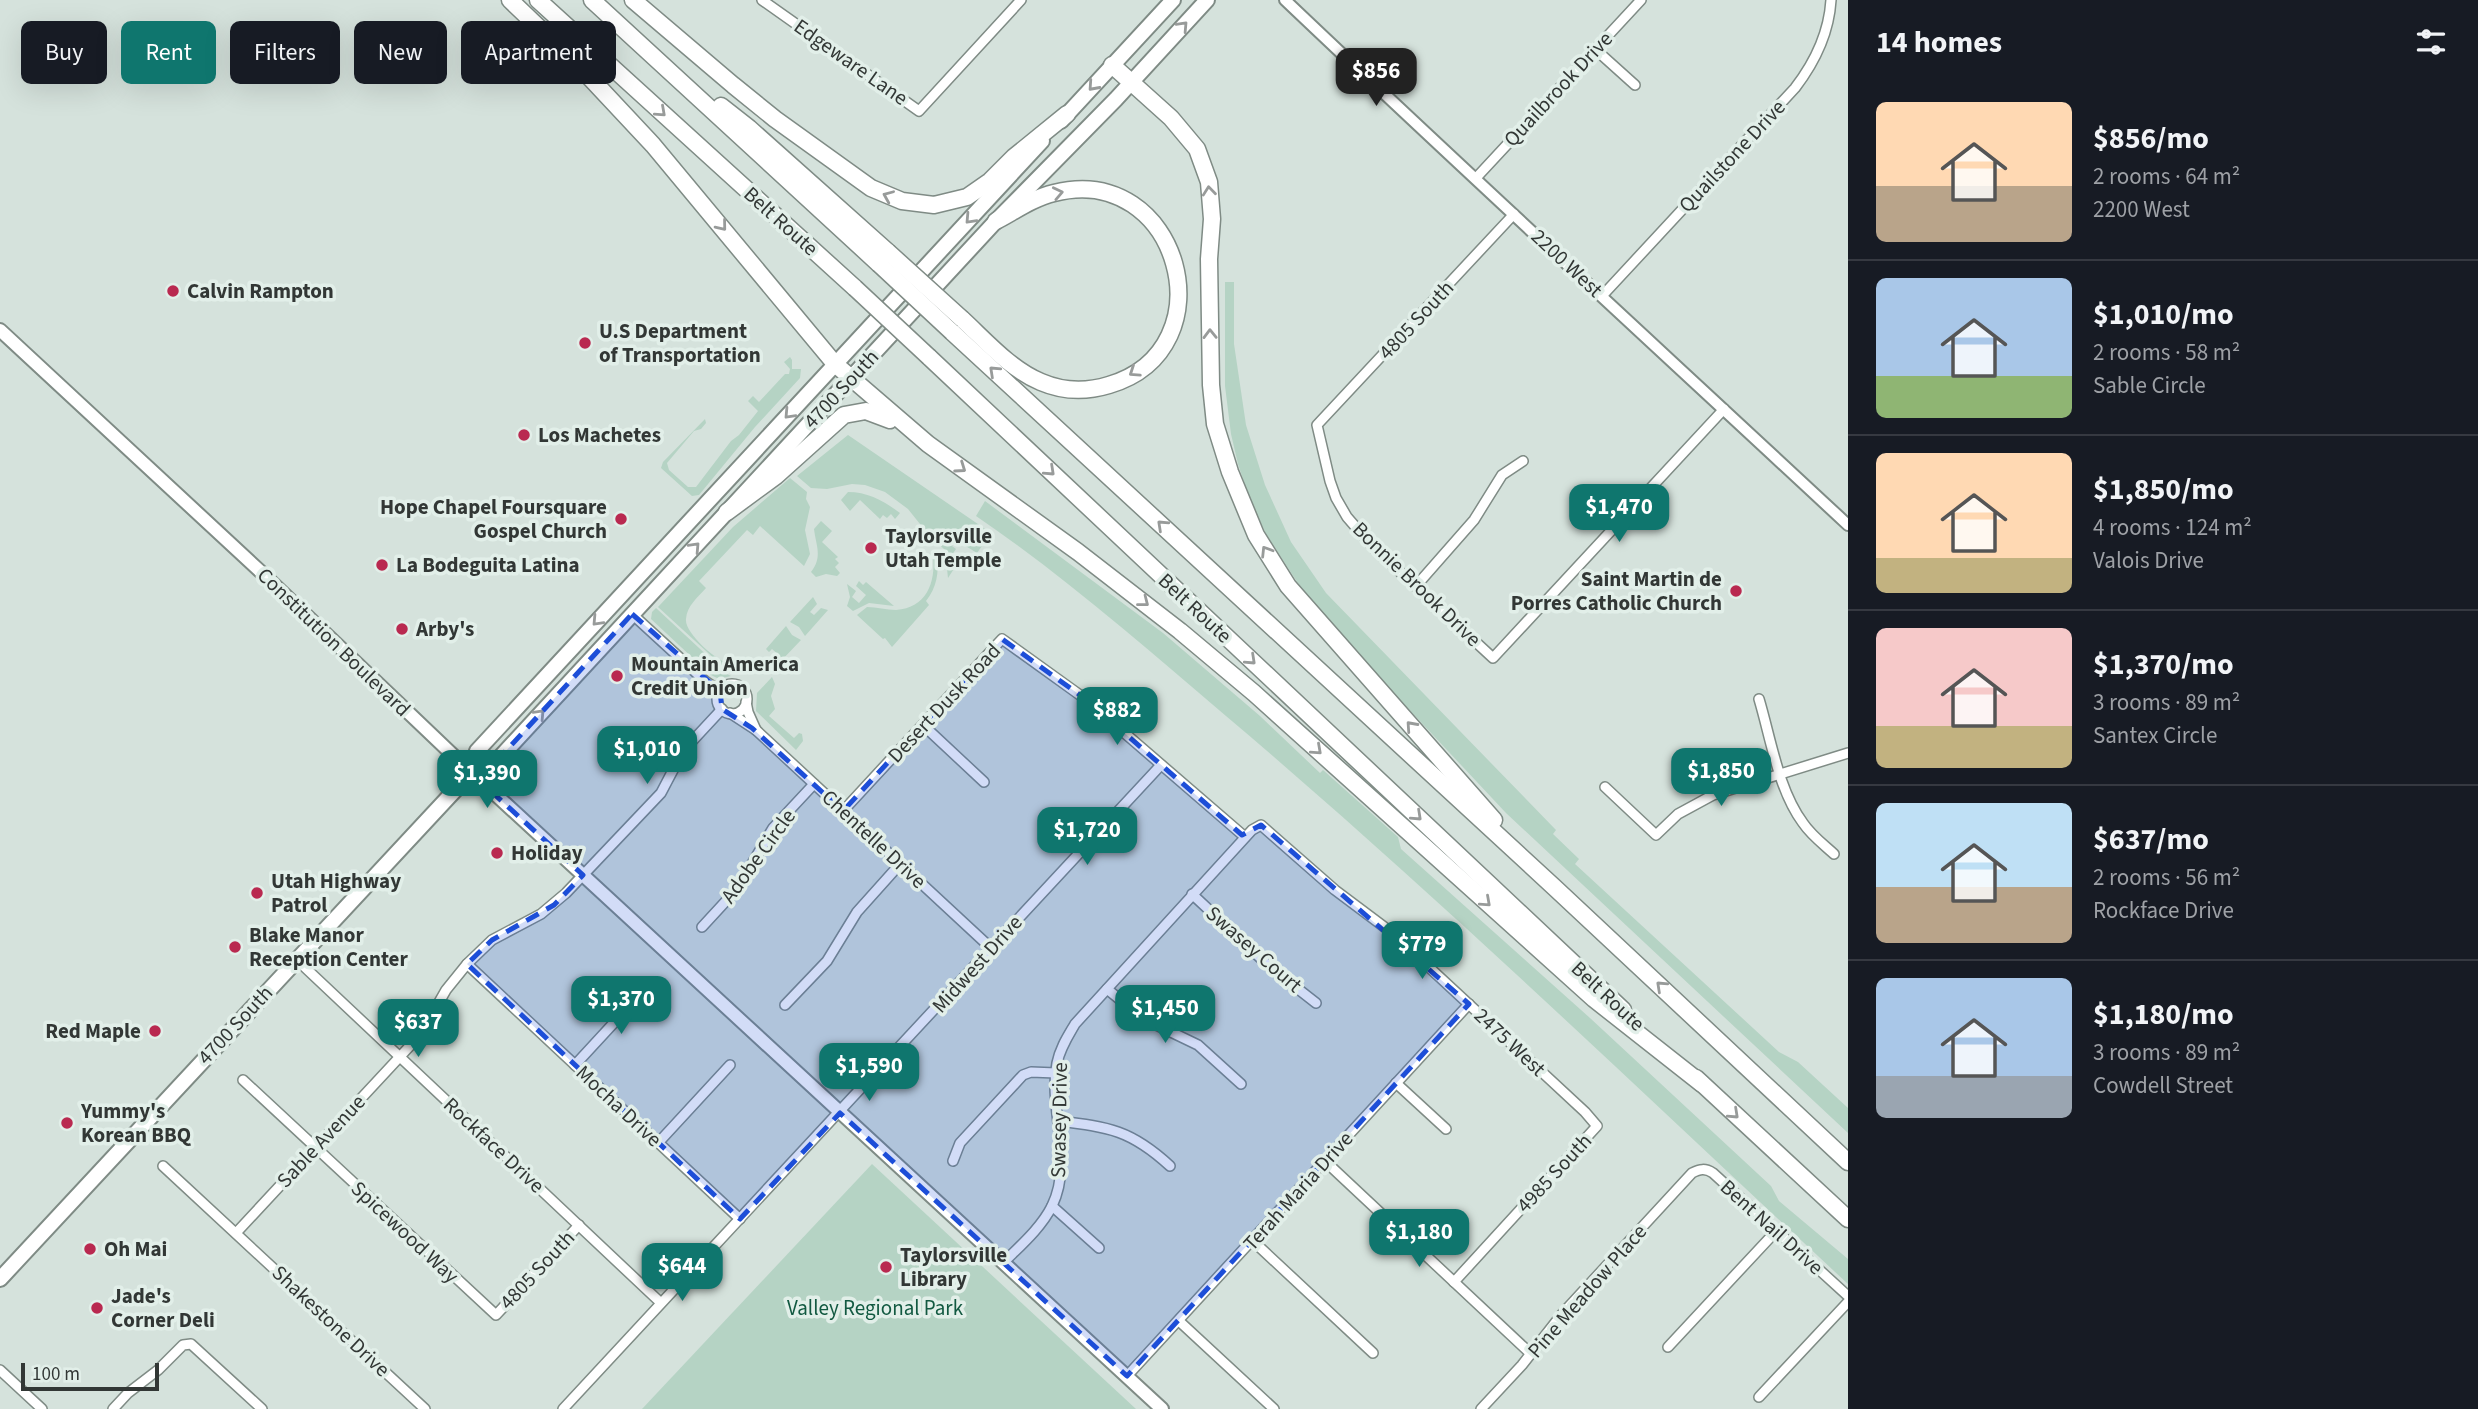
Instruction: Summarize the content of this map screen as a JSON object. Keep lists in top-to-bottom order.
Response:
{
  "streets": {
    "highway": ["Belt Route"],
    "main road": ["4700 South", "Constitution Boulevard"],
    "street": [
      "Edgeware Lane",
      "Quailbrook Drive",
      "Quailstone Drive",
      "2200 West",
      "4805 South",
      "Bonnie Brook Drive",
      "Desert Dusk Road",
      "Chentelle Drive",
      "Adobe Circle",
      "Swasey Court",
      "Midwest Drive",
      "2475 West",
      "Mocha Drive",
      "Swasey Drive",
      "Sable Avenue",
      "Rockface Drive",
      "4985 South",
      "Terah Maria Drive",
      "Bent Nail Drive",
      "Spicewood Way",
      "Pine Meadow Place",
      "Shakestone Drive"
    ]
  },
  "crossings": [
    ["Quailbrook Drive", "2200 West"],
    ["Quailstone Drive", "2200 West"],
    ["2200 West", "4805 South"],
    ["2200 West", "Bonnie Brook Drive"],
    ["4805 South", "Bonnie Brook Drive"],
    ["4805 South", "Rockface Drive"],
    ["4805 South", "Spicewood Way"],
    ["4700 South", "Constitution Boulevard"],
    ["4700 South", "Rockface Drive"],
    ["Constitution Boulevard", "Midwest Drive"],
    ["Constitution Boulevard", "Swasey Drive"],
    ["Constitution Boulevard", "Sable Avenue"],
    ["Constitution Boulevard", "Terah Maria Drive"],
    ["Desert Dusk Road", "Chentelle Drive"],
    ["Desert Dusk Road", "Midwest Drive"],
    ["Desert Dusk Road", "Swasey Drive"],
    ["Chentelle Drive", "Adobe Circle"],
    ["Chentelle Drive", "Midwest Drive"],
    ["Chentelle Drive", "Sable Avenue"],
    ["Swasey Court", "Swasey Drive"],
    ["Midwest Drive", "Mocha Drive"],
    ["Midwest Drive", "Rockface Drive"],
    ["2475 West", "Swasey Drive"],
    ["2475 West", "4985 South"],
    ["2475 West", "Terah Maria Drive"],
    ["Mocha Drive", "Sable Avenue"],
    ["Sable Avenue", "Rockface Drive"],
    ["Sable Avenue", "Spicewood Way"],
    ["Sable Avenue", "Shakestone Drive"],
    ["Bent Nail Drive", "Pine Meadow Place"]
  ],
  "parks": ["Valley Regional Park"],
  "places": [
    "Calvin Rampton",
    "U.S Department of Transportation",
    "Los Machetes",
    "Hope Chapel Foursquare Gospel Church",
    "Taylorsville Utah Temple",
    "La Bodeguita Latina",
    "Saint Martin de Porres Catholic Church",
    "Arby's",
    "Mountain America Credit Union",
    "Holiday",
    "Utah Highway Patrol",
    "Blake Manor Reception Center",
    "Red Maple",
    "Yummy's Korean BBQ",
    "Oh Mai",
    "Taylorsville Library",
    "Jade's Corner Deli"
  ],
  "scale_bar": "100 m",
  "page": {
    "heading": "14 homes",
    "chip": [
      "Buy",
      "Rent",
      "Filters",
      "New",
      "Apartment"
    ],
    "price": [
      "$856",
      "$1,470",
      "$882",
      "$1,010",
      "$1,850",
      "$1,390",
      "$1,720",
      "$779",
      "$1,370",
      "$1,450",
      "$637",
      "$1,590",
      "$1,180",
      "$644"
    ],
    "list": [
      {
        "name": "$856/mo",
        "note": "2 rooms · 64 m² · 2200 West"
      },
      {
        "name": "$1,010/mo",
        "note": "2 rooms · 58 m² · Sable Circle"
      },
      {
        "name": "$1,850/mo",
        "note": "4 rooms · 124 m² · Valois Drive"
      },
      {
        "name": "$1,370/mo",
        "note": "3 rooms · 89 m² · Santex Circle"
      },
      {
        "name": "$637/mo",
        "note": "2 rooms · 56 m² · Rockface Drive"
      },
      {
        "name": "$1,180/mo",
        "note": "3 rooms · 89 m² · Cowdell Street"
      }
    ],
    "scale": "100 m"
  }
}
